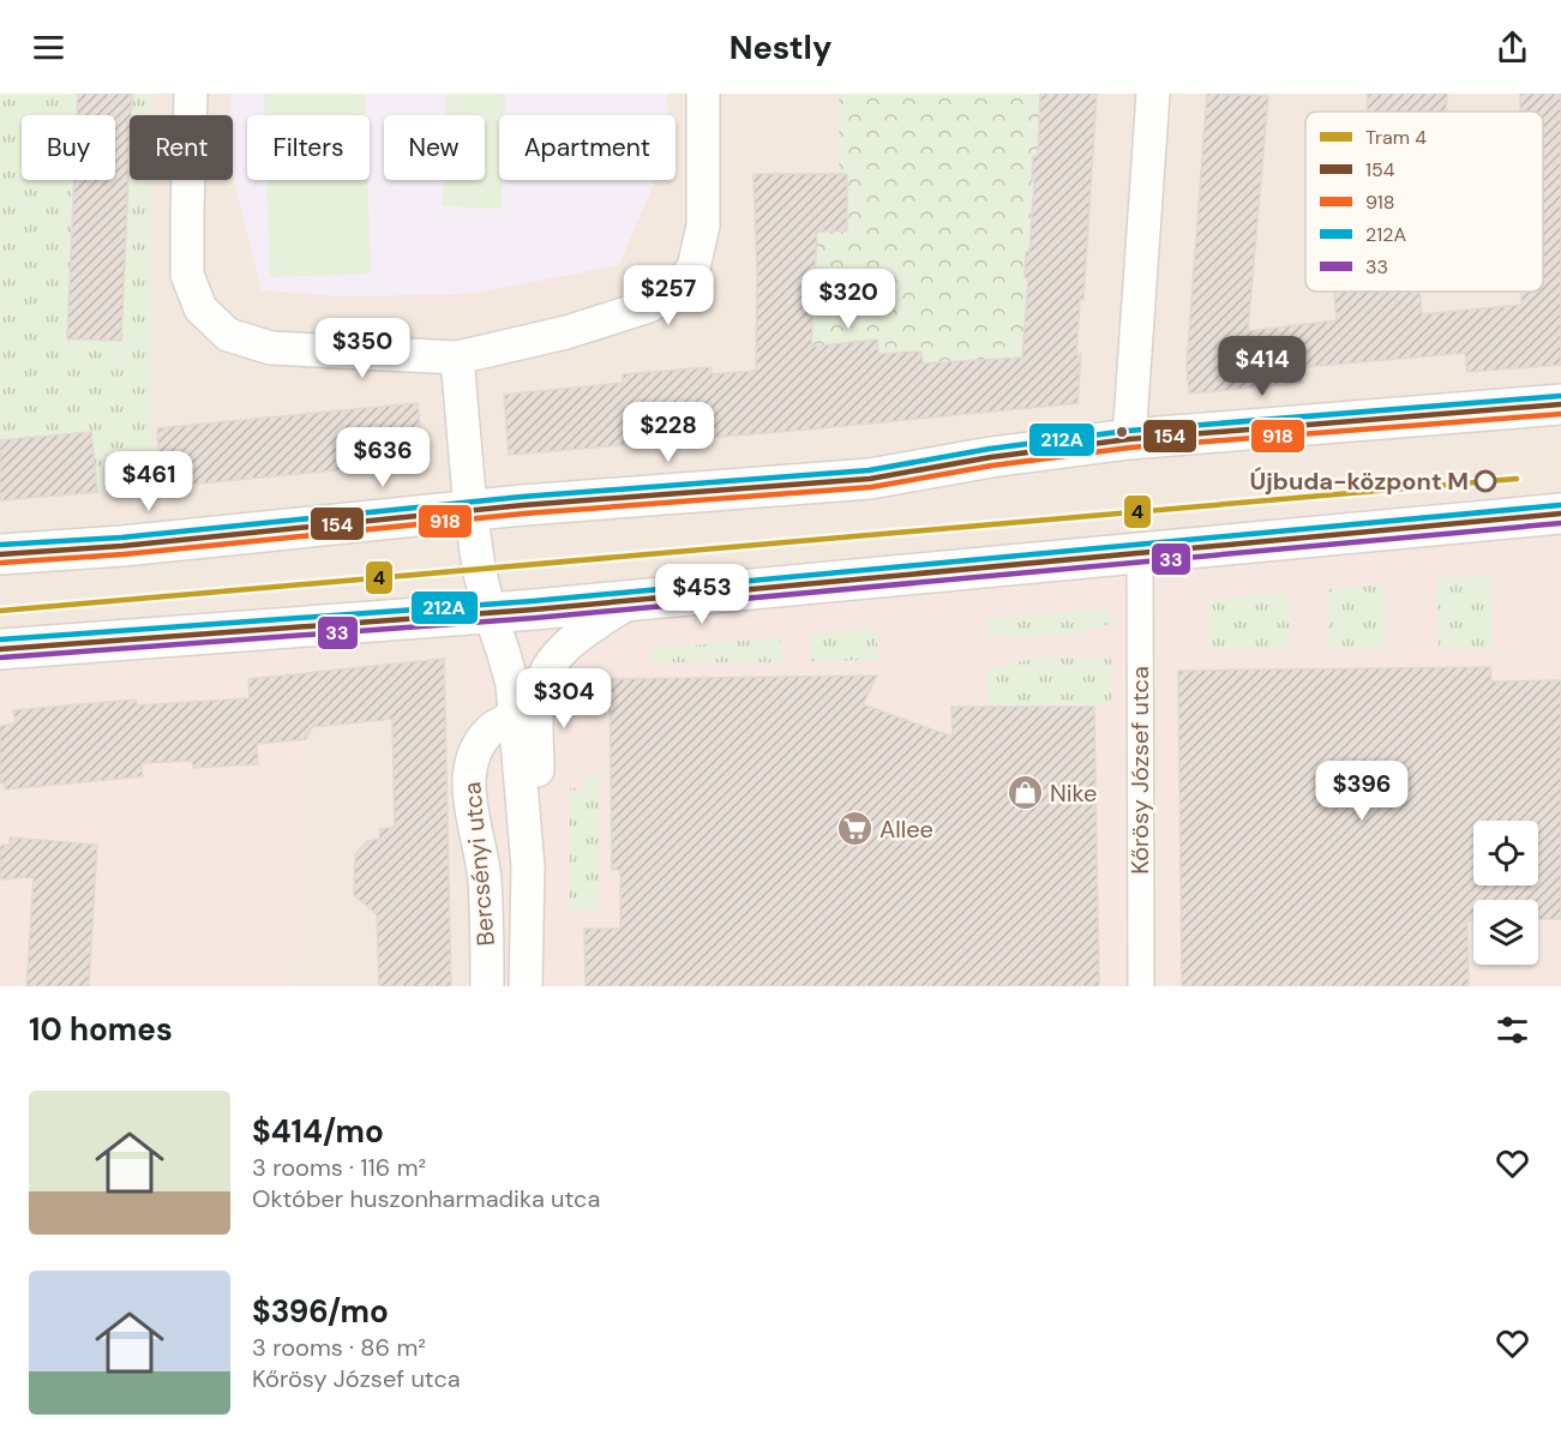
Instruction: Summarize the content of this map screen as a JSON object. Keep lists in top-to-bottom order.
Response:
{
  "streets": {
    "street": ["Kőrösy József utca", "Bercsényi utca"]
  },
  "places": {
    "other": ["Újbuda-központ M"],
    "shop": ["Nike"],
    "supermarket": ["Allee"]
  },
  "lines": [
    "transit line 212A",
    "transit line 154",
    "transit line 918",
    "tram line 4",
    "transit line 33"
  ],
  "legend": [
    "Tram 4",
    "154",
    "918",
    "212A",
    "33"
  ],
  "page": {
    "header": "Nestly",
    "chip": [
      "Buy",
      "Rent",
      "Filters",
      "New",
      "Apartment"
    ],
    "price": [
      "$257",
      "$320",
      "$350",
      "$414",
      "$228",
      "$636",
      "$461",
      "$453",
      "$304",
      "$396"
    ],
    "heading": "10 homes",
    "list": [
      {
        "name": "$414/mo",
        "note": "3 rooms · 116 m² · Október huszonharmadika utca"
      },
      {
        "name": "$396/mo",
        "note": "3 rooms · 86 m² · Kőrösy József utca"
      }
    ]
  }
}
